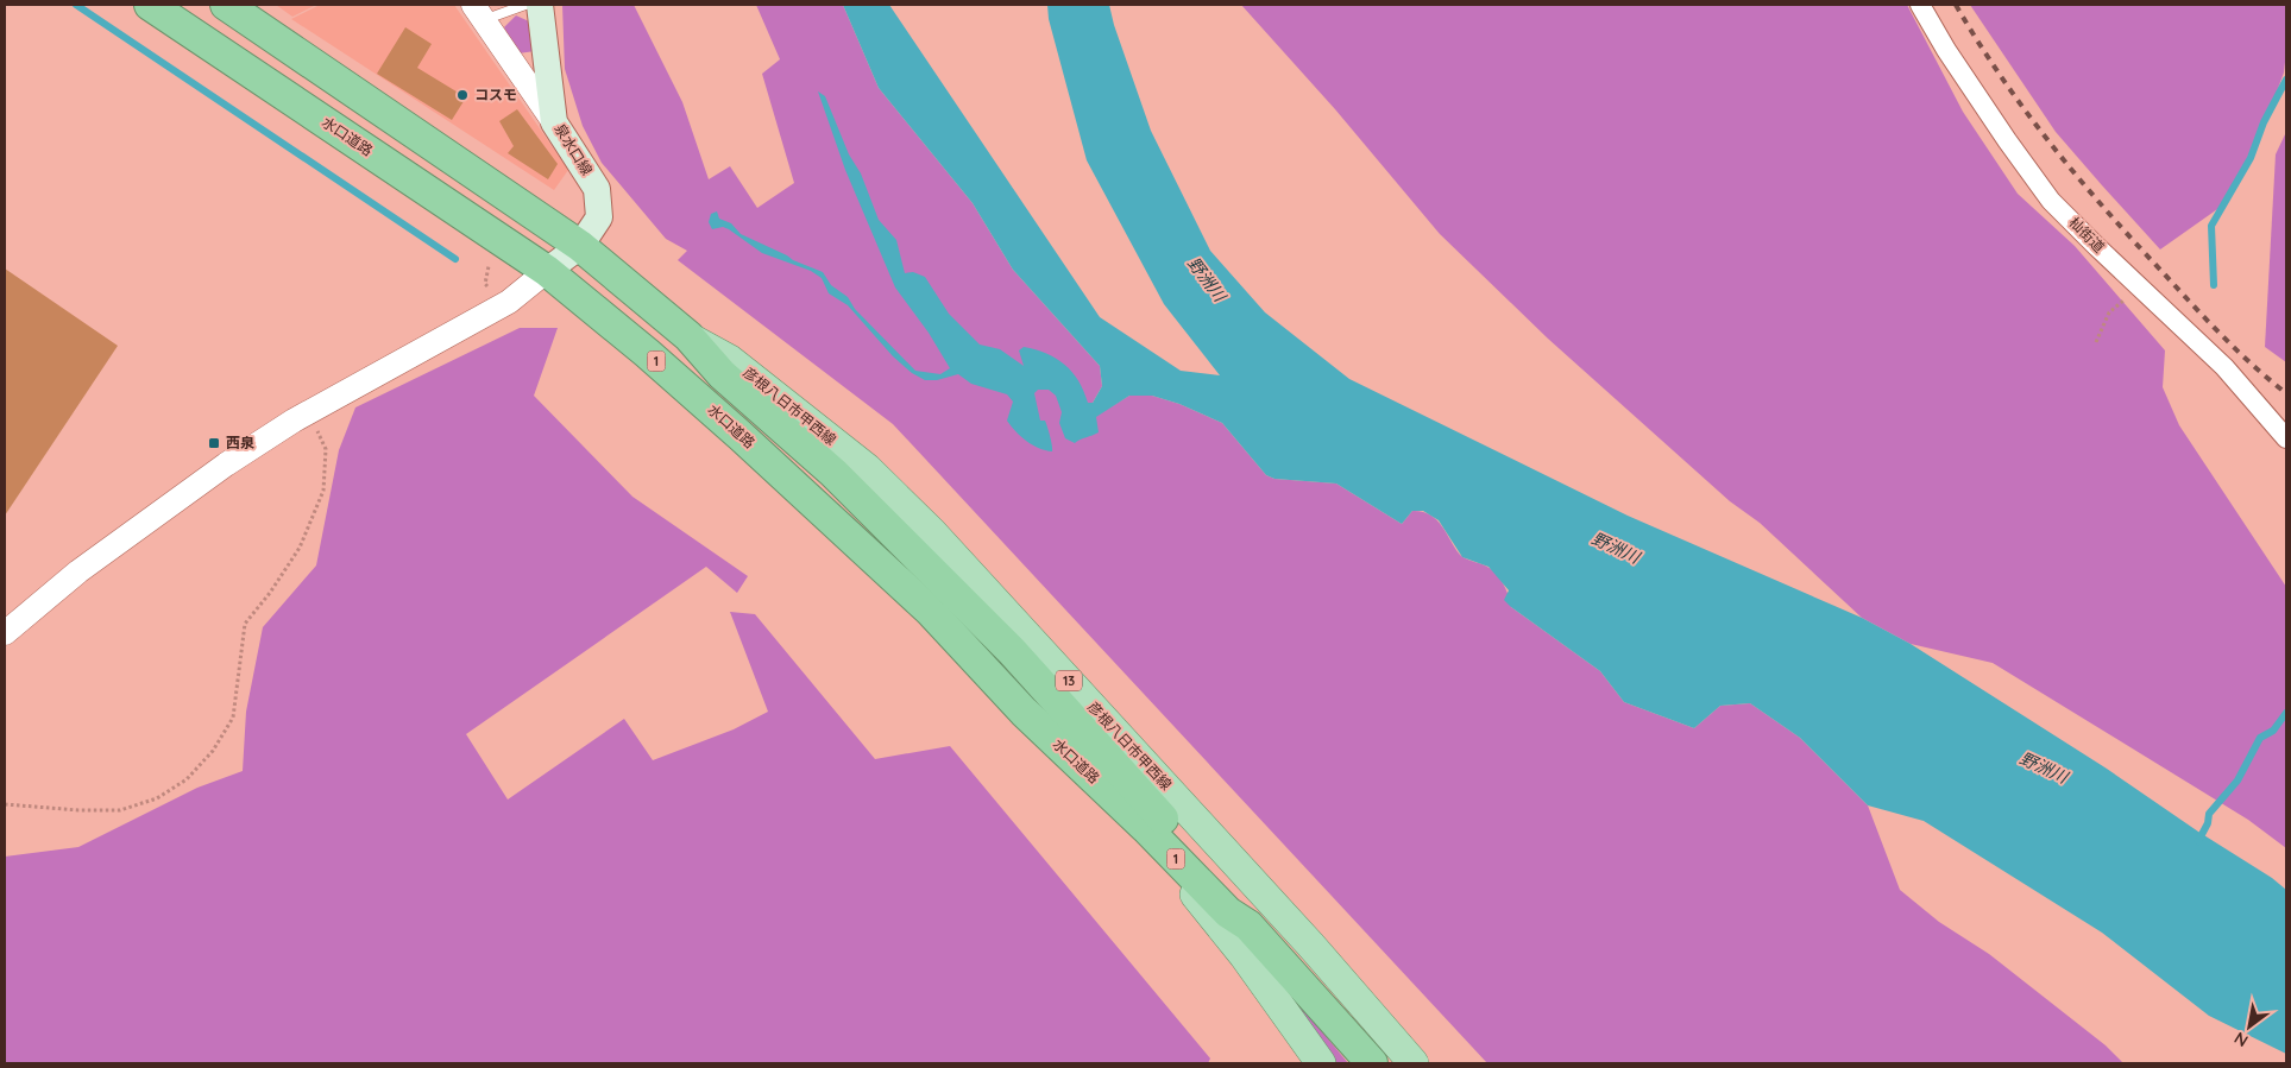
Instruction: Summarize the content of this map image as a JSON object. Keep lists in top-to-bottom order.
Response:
{
  "streets": {
    "highway": ["水口道路", "1"],
    "main road": ["泉水口線", "彦根八日市甲西線", "13"],
    "street": ["杣街道"]
  },
  "crossings": [
    ["水口道路", "泉水口線"],
    ["水口道路", "彦根八日市甲西線"]
  ],
  "water": ["野洲川"],
  "places": {
    "other": ["コスモ"],
    "transit": ["西泉"]
  },
  "north": "bottom left"
}
